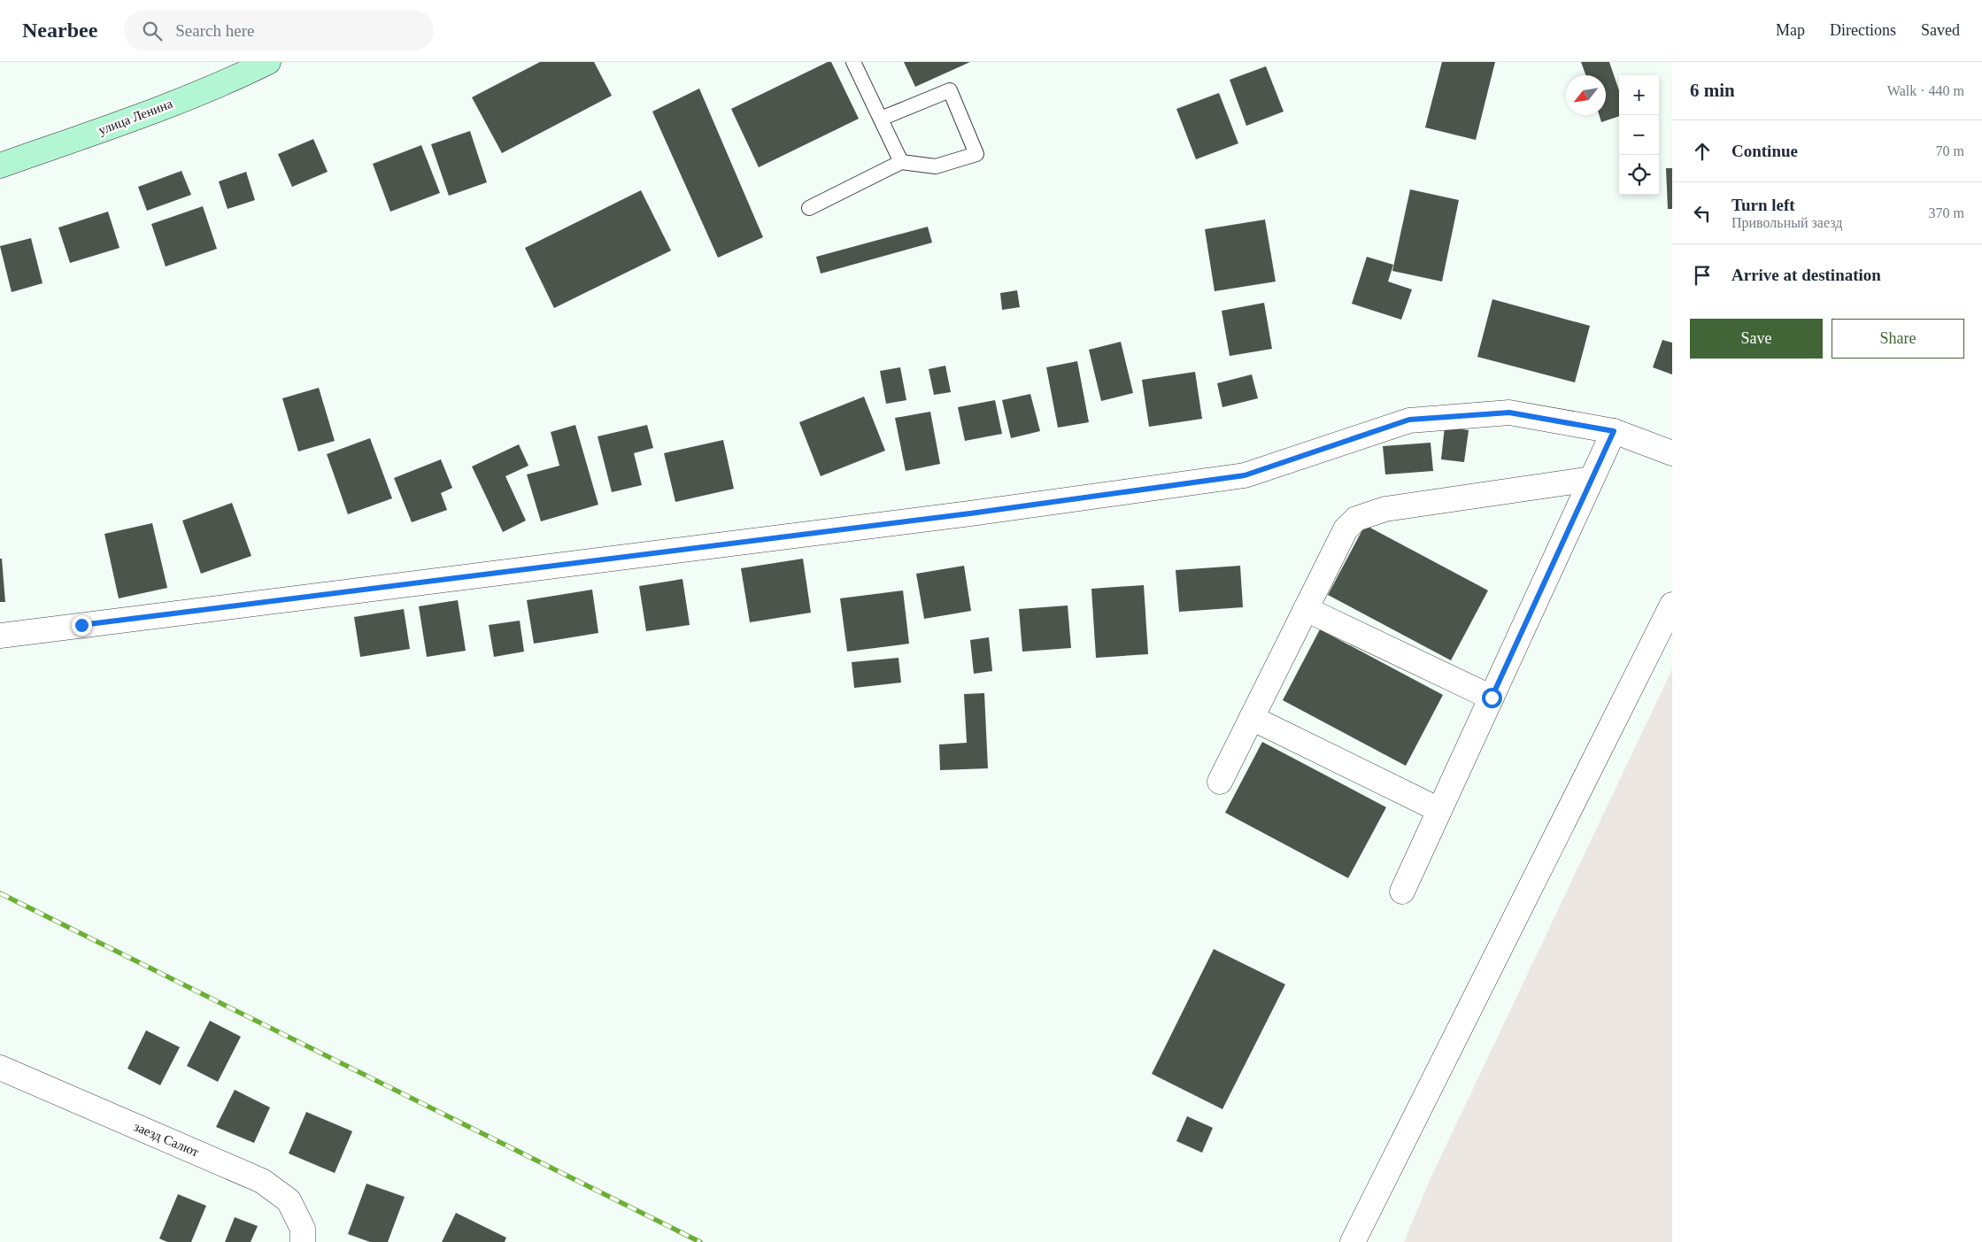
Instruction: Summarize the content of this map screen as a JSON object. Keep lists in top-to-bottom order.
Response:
{
  "streets": {
    "main road": ["улица Ленина"],
    "street": ["заезд Салют"]
  },
  "north": "bottom left",
  "page": {
    "header": "Nearbee",
    "search": "Search here",
    "nav": ["Map", "Directions", "Saved"],
    "heading": ["6 min", "Walk · 440 m"],
    "map_buttons": ["+", "−"],
    "list": [
      ["Continue", "70 m"],
      ["Turn left", "Привольный заезд", "370 m"],
      "Arrive at destination"
    ],
    "buttons": ["Save", "Share"]
  }
}
